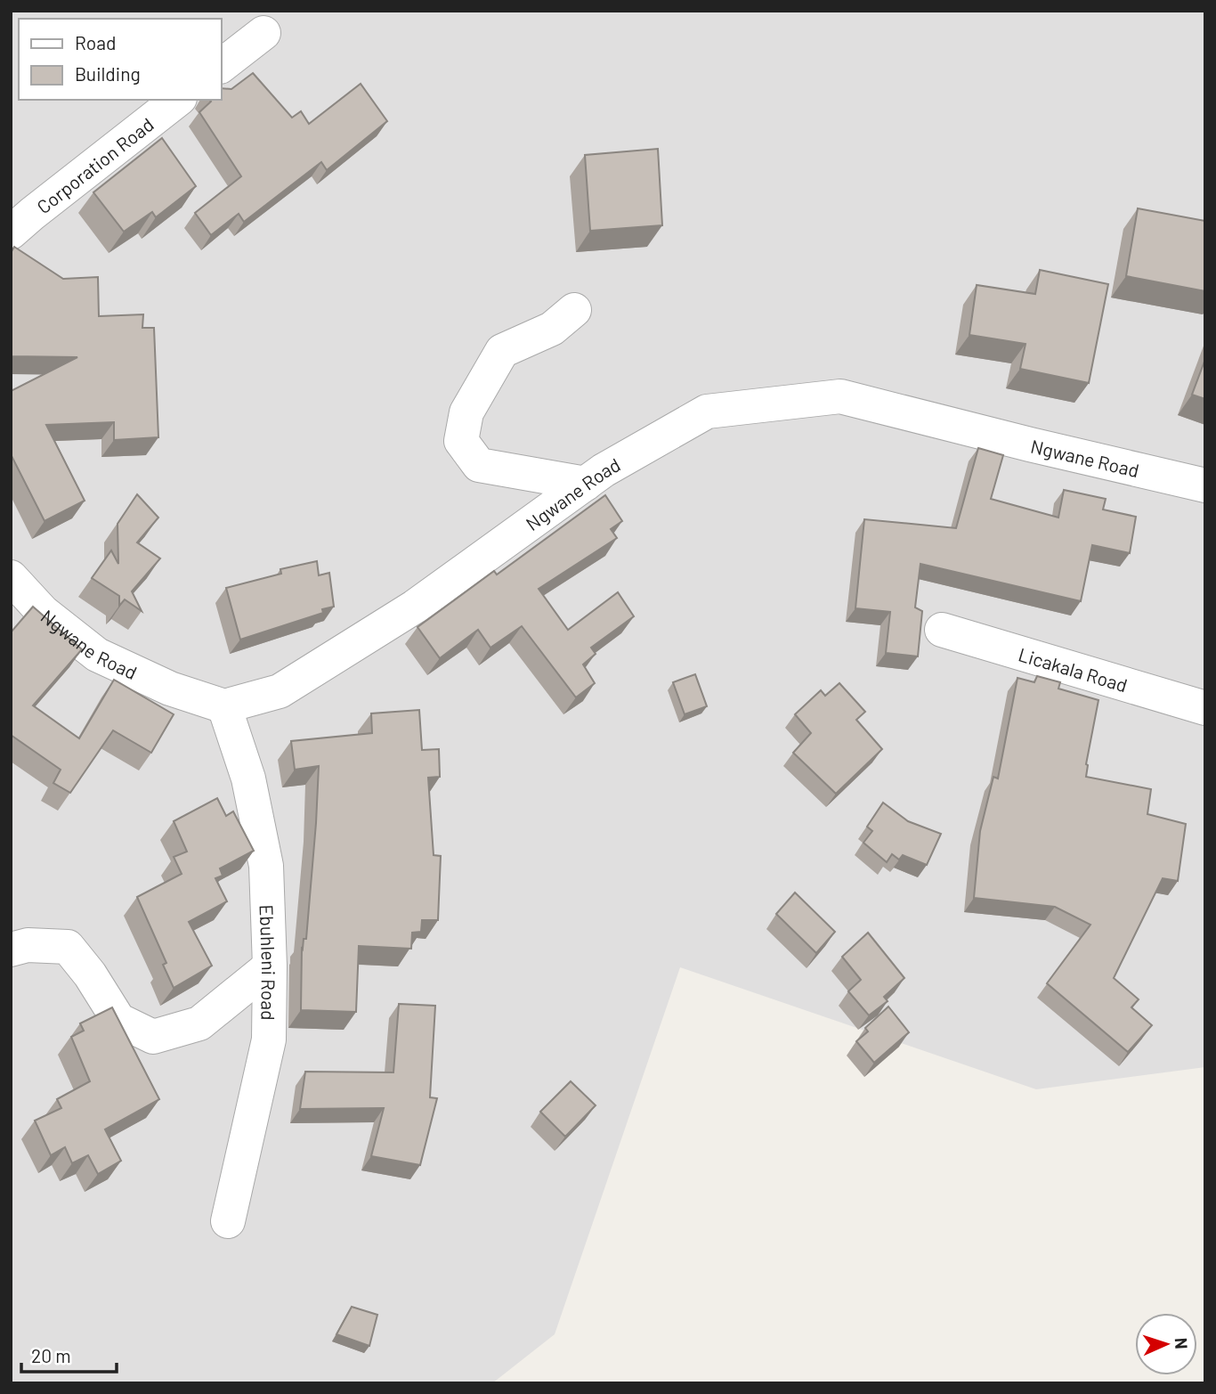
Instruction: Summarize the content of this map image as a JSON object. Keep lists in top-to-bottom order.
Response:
{
  "streets": {
    "street": [
      "Corporation Road",
      "Ngwane Road",
      "Licakala Road",
      "Ebuhleni Road"
    ]
  },
  "crossings": [
    ["Ngwane Road", "Ebuhleni Road"]
  ],
  "legend": ["Road", "Building"],
  "scale_bar": "20 m",
  "north": "right"
}
